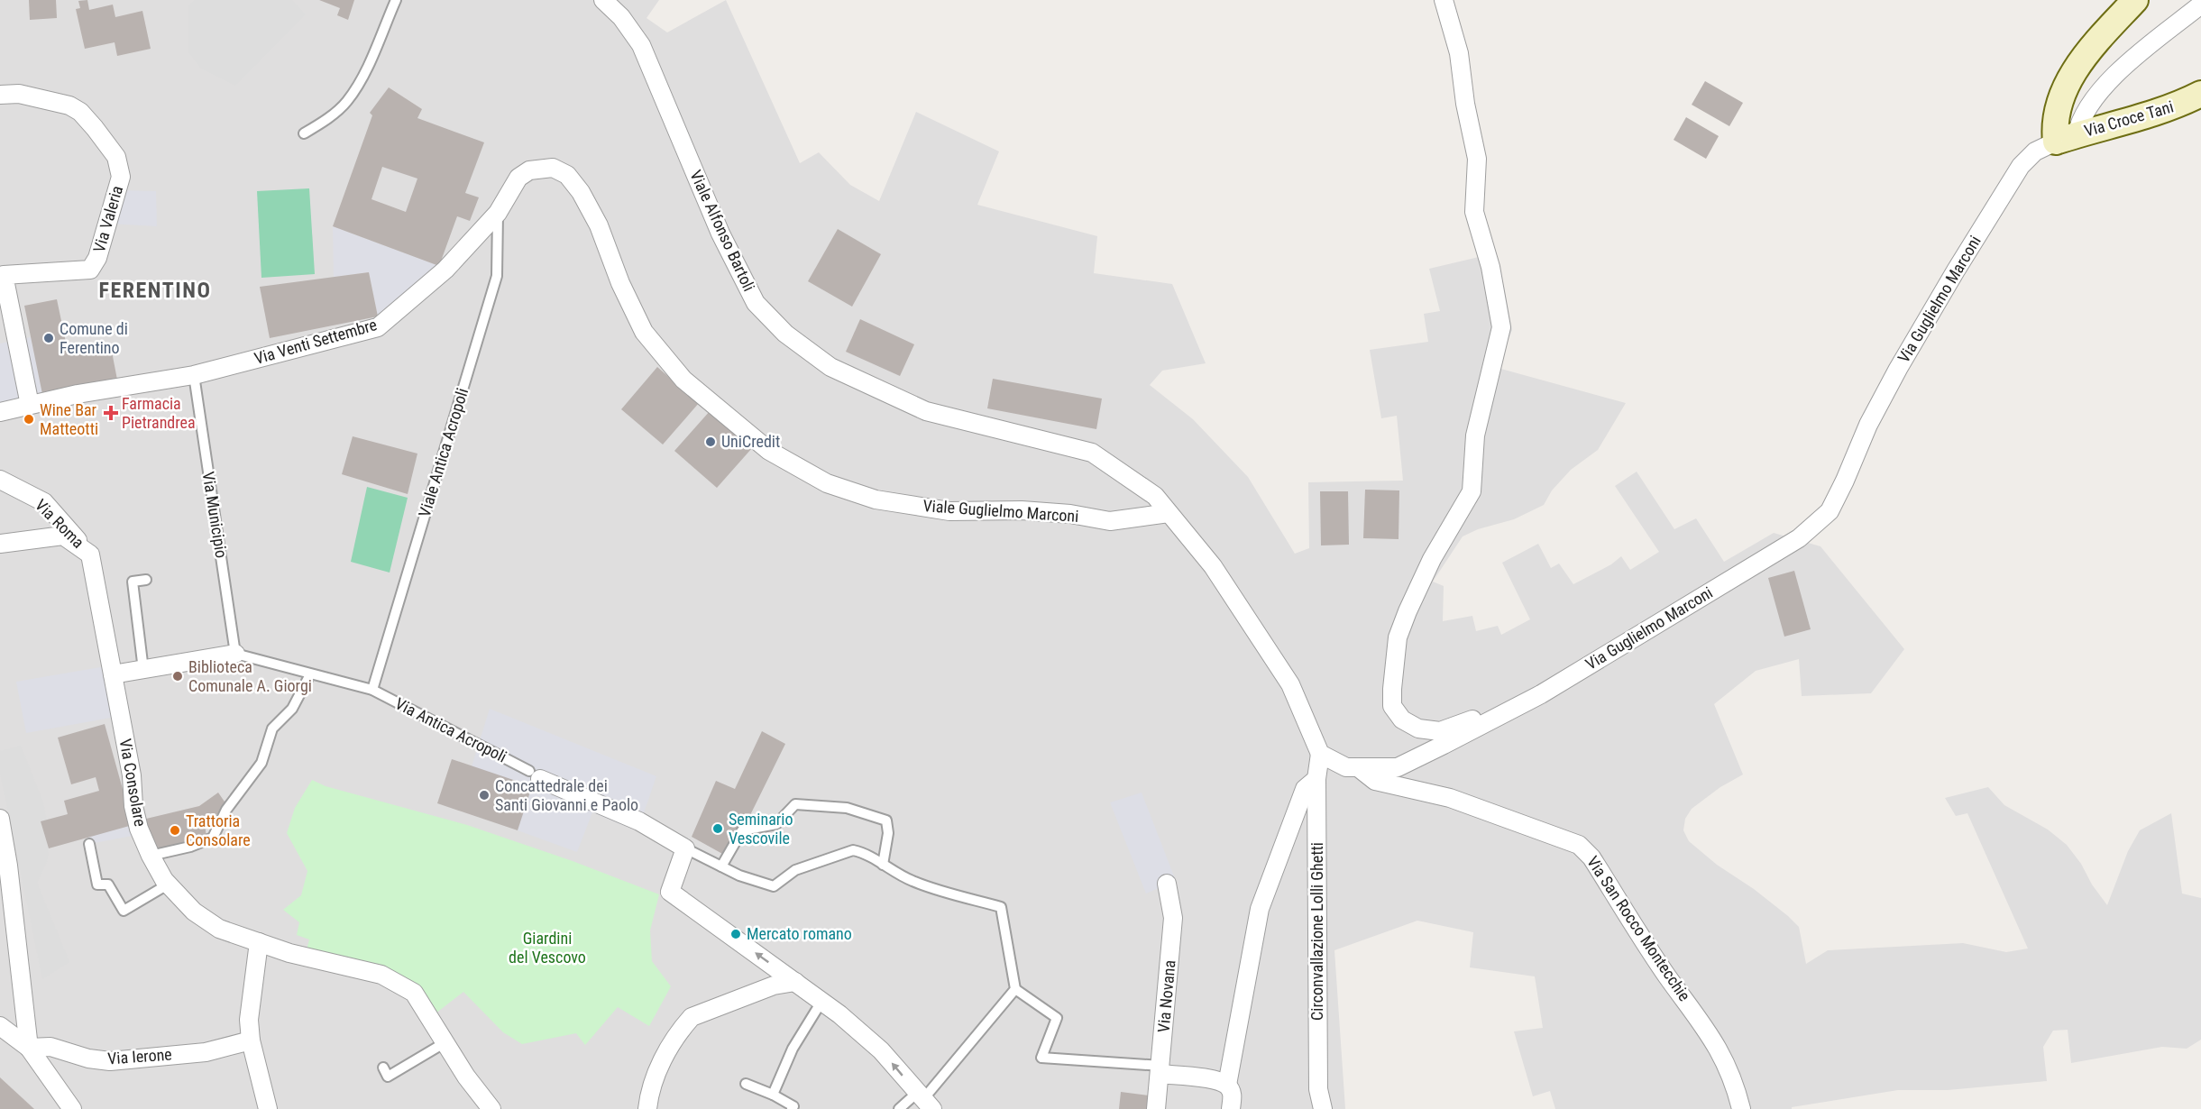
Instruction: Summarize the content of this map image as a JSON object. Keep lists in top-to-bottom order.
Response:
{
  "streets": {
    "main road": ["Via Croce Tani"],
    "street": [
      "Via Valeria",
      "Viale Alfonso Bartoli",
      "Via Guglielmo Marconi",
      "Via Venti Settembre",
      "Viale Guglielmo Marconi",
      "Via Roma",
      "Via Consolare",
      "Via San Rocco Montecchie",
      "Circonvallazione Lolli Ghetti",
      "Via Novana",
      "Via Ierone"
    ],
    "lane": ["Viale Antica Acropoli", "Via Municipio", "Via Antica Acropoli"]
  },
  "crossings": [
    ["Via Croce Tani", "Via Guglielmo Marconi"],
    ["Viale Alfonso Bartoli", "Viale Guglielmo Marconi"],
    ["Via Guglielmo Marconi", "Via San Rocco Montecchie"],
    ["Via Guglielmo Marconi", "Circonvallazione Lolli Ghetti"],
    ["Via Venti Settembre", "Viale Antica Acropoli"],
    ["Via Venti Settembre", "Viale Guglielmo Marconi"],
    ["Via Venti Settembre", "Via Municipio"],
    ["Viale Antica Acropoli", "Via Antica Acropoli"],
    ["Via Municipio", "Via Antica Acropoli"],
    ["Via Roma", "Via Consolare"]
  ],
  "districts": ["FERENTINO"],
  "parks": ["Giardini del Vescovo"],
  "places": {
    "other": [
      "Comune di Ferentino",
      "Wine Bar Matteotti",
      "UniCredit",
      "Biblioteca Comunale A. Giorgi",
      "Concattedrale dei Santi Giovanni e Paolo",
      "Seminario Vescovile",
      "Trattoria Consolare",
      "Mercato romano"
    ],
    "health": ["Farmacia Pietrandrea"]
  }
}
